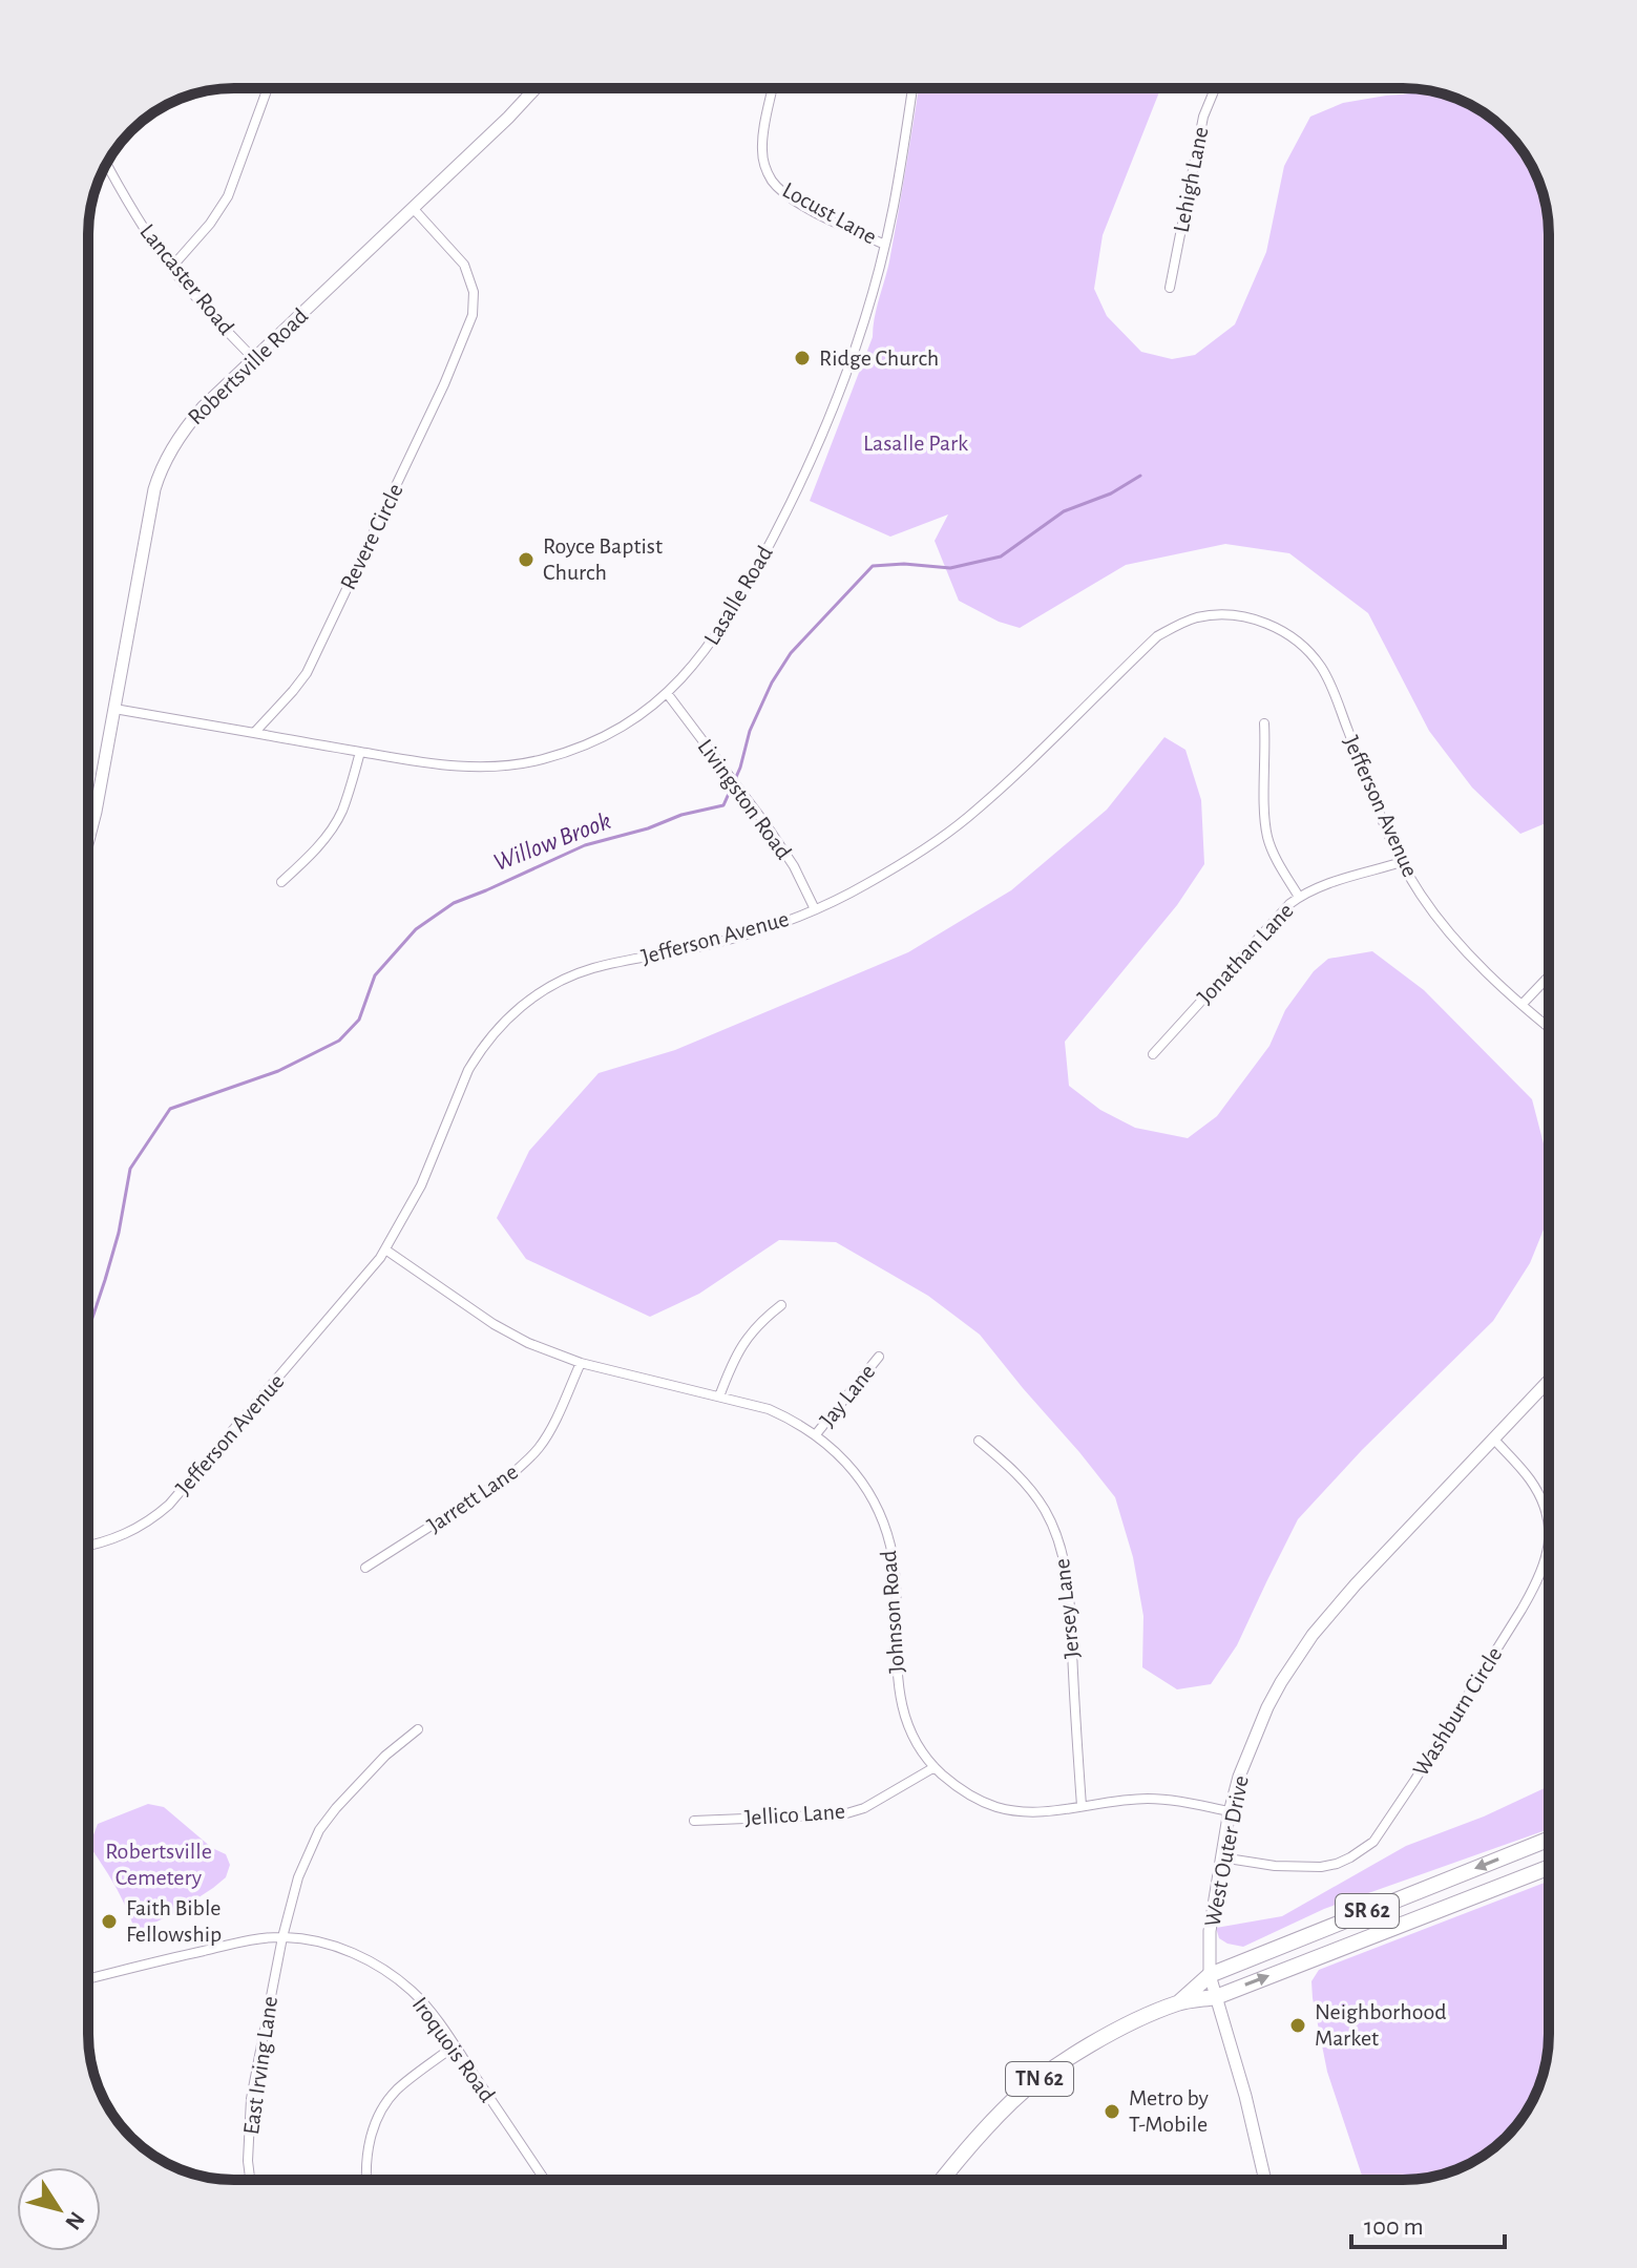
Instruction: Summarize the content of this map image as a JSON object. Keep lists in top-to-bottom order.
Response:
{
  "streets": {
    "highway": ["SR 62", "TN 62"],
    "street": [
      "Lehigh Lane",
      "Locust Lane",
      "Lancaster Road",
      "Robertsville Road",
      "Revere Circle",
      "Lasalle Road",
      "Livingston Road",
      "Jefferson Avenue",
      "Jonathan Lane",
      "Jay Lane",
      "Jarrett Lane",
      "Jersey Lane",
      "Johnson Road",
      "Washburn Circle",
      "Jellico Lane",
      "West Outer Drive",
      "Iroquois Road",
      "East Irving Lane"
    ]
  },
  "crossings": [
    ["Locust Lane", "Lasalle Road"],
    ["Lancaster Road", "Robertsville Road"],
    ["Robertsville Road", "Revere Circle"],
    ["Revere Circle", "Lasalle Road"],
    ["Lasalle Road", "Livingston Road"],
    ["Livingston Road", "Jefferson Avenue"],
    ["Jefferson Avenue", "Jonathan Lane"],
    ["Jefferson Avenue", "Johnson Road"],
    ["Jay Lane", "Johnson Road"],
    ["Jarrett Lane", "Johnson Road"],
    ["Jersey Lane", "Johnson Road"],
    ["Johnson Road", "Jellico Lane"],
    ["Johnson Road", "West Outer Drive"],
    ["Washburn Circle", "West Outer Drive"],
    ["West Outer Drive", "SR 62"],
    ["SR 62", "TN 62"],
    ["Iroquois Road", "East Irving Lane"]
  ],
  "water": ["Willow Brook"],
  "parks": ["Lasalle Park", "Robertsville Cemetery"],
  "places": [
    "Ridge Church",
    "Royce Baptist Church",
    "Faith Bible Fellowship",
    "Neighborhood Market",
    "Metro by T-Mobile"
  ],
  "scale_bar": "100 m",
  "north": "bottom right"
}
